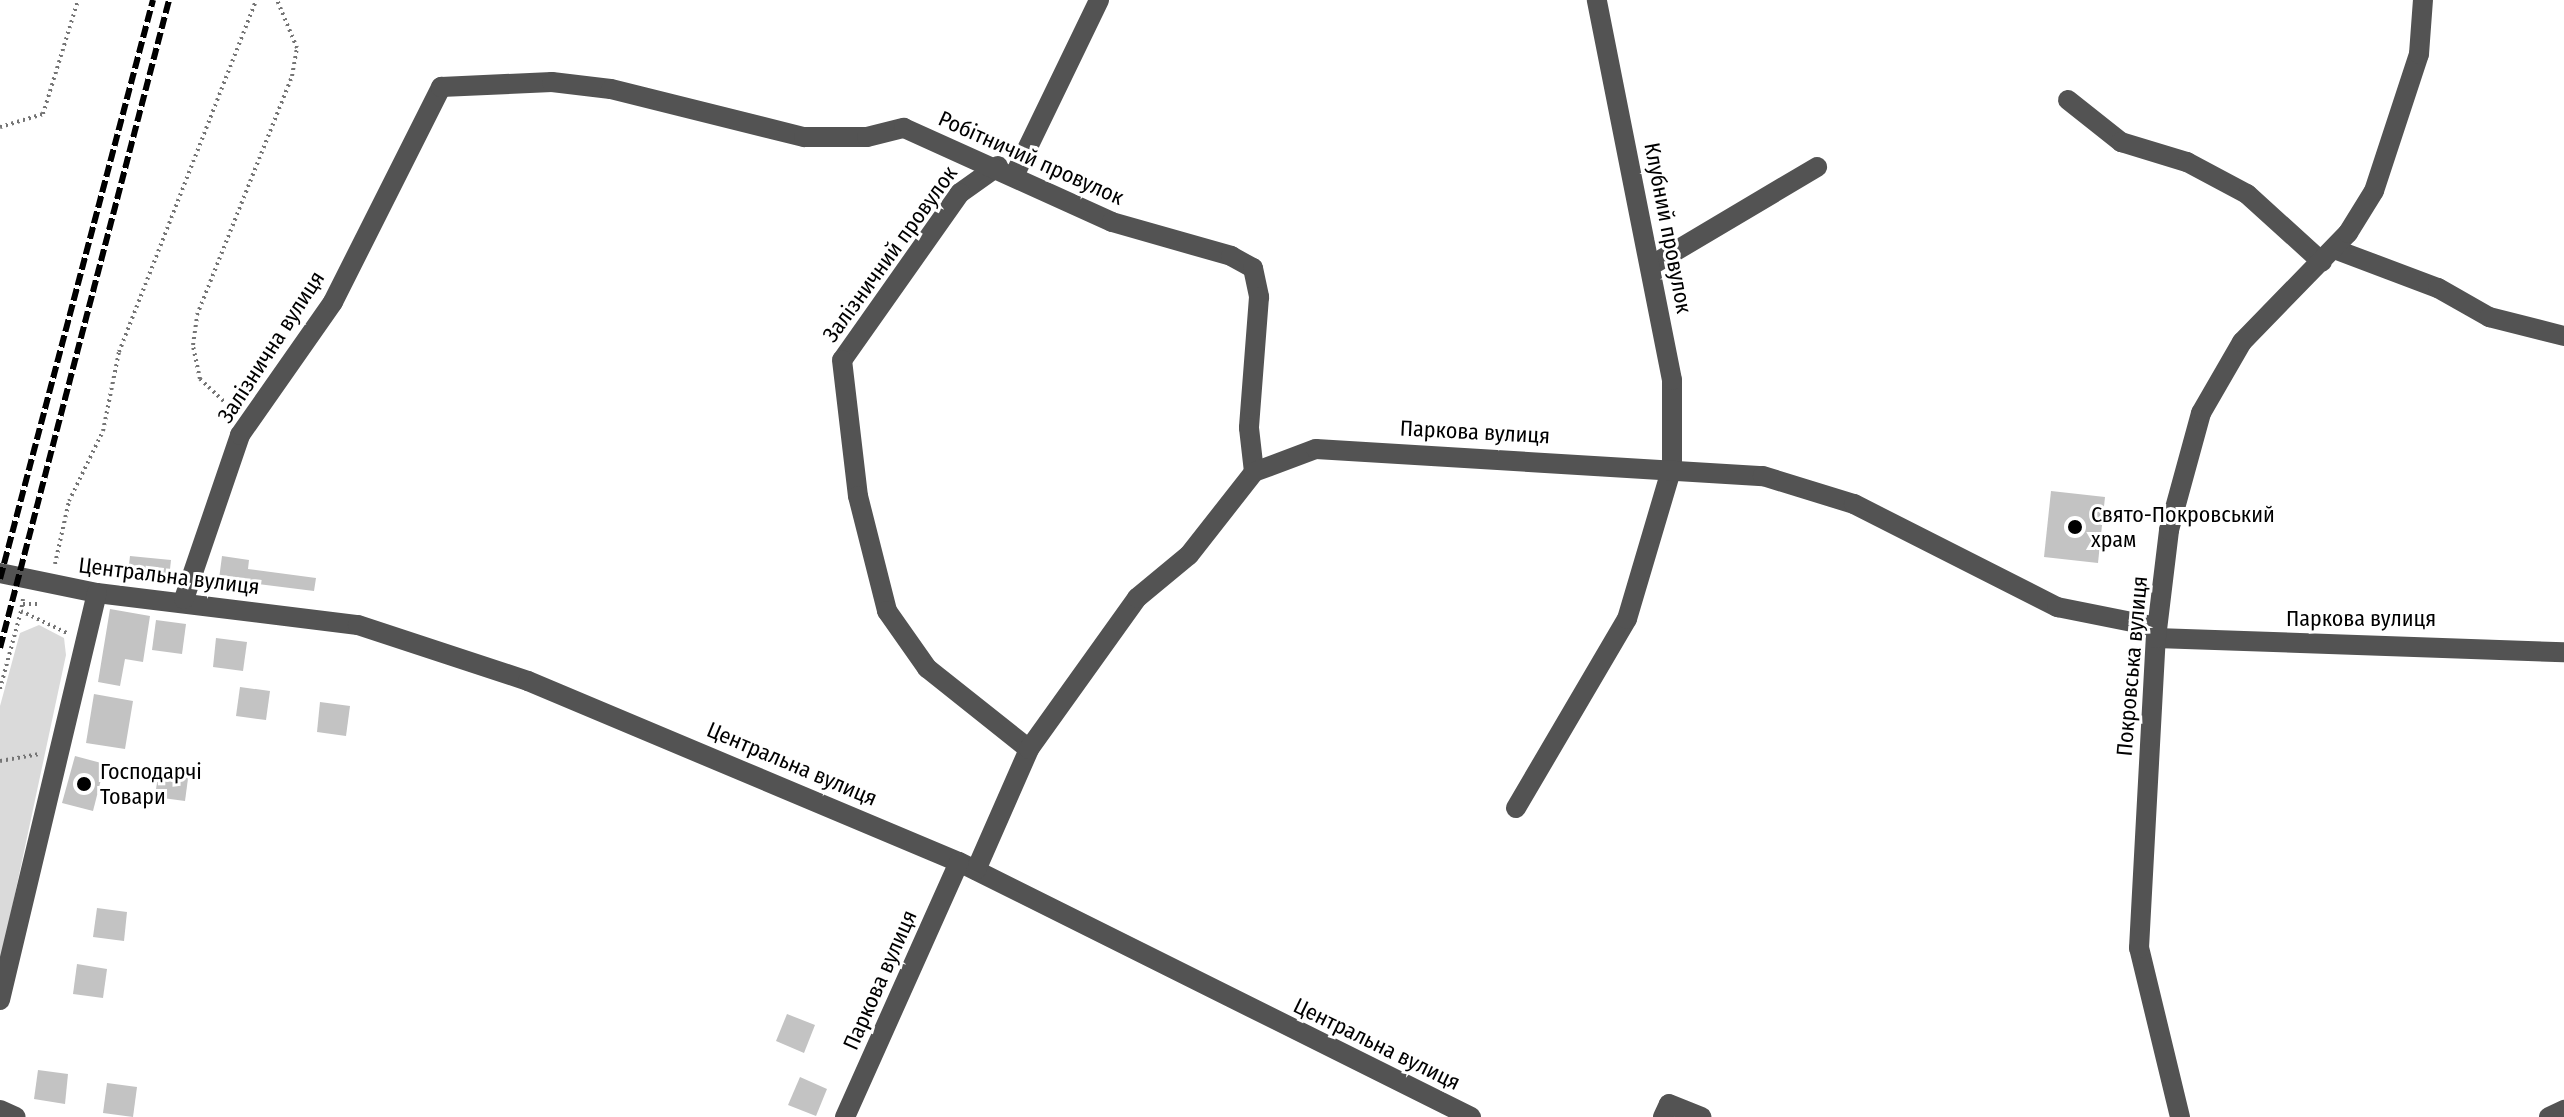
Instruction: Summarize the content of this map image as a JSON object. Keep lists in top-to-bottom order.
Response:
{
  "streets": {
    "street": [
      "Робітничий провулок",
      "Клубний провулок",
      "Залізничний провулок",
      "Залізнична вулиця",
      "Паркова вулиця",
      "Центральна вулиця",
      "Покровська вулиця"
    ]
  },
  "crossings": [
    ["Робітничий провулок", "Залізничний провулок"],
    ["Робітничий провулок", "Залізнична вулиця"],
    ["Робітничий провулок", "Паркова вулиця"],
    ["Клубний провулок", "Паркова вулиця"],
    ["Залізничний провулок", "Паркова вулиця"],
    ["Залізнична вулиця", "Центральна вулиця"],
    ["Паркова вулиця", "Центральна вулиця"],
    ["Паркова вулиця", "Покровська вулиця"]
  ],
  "places": ["Свято-Покровський храм", "Господарчі Товари"]
}
